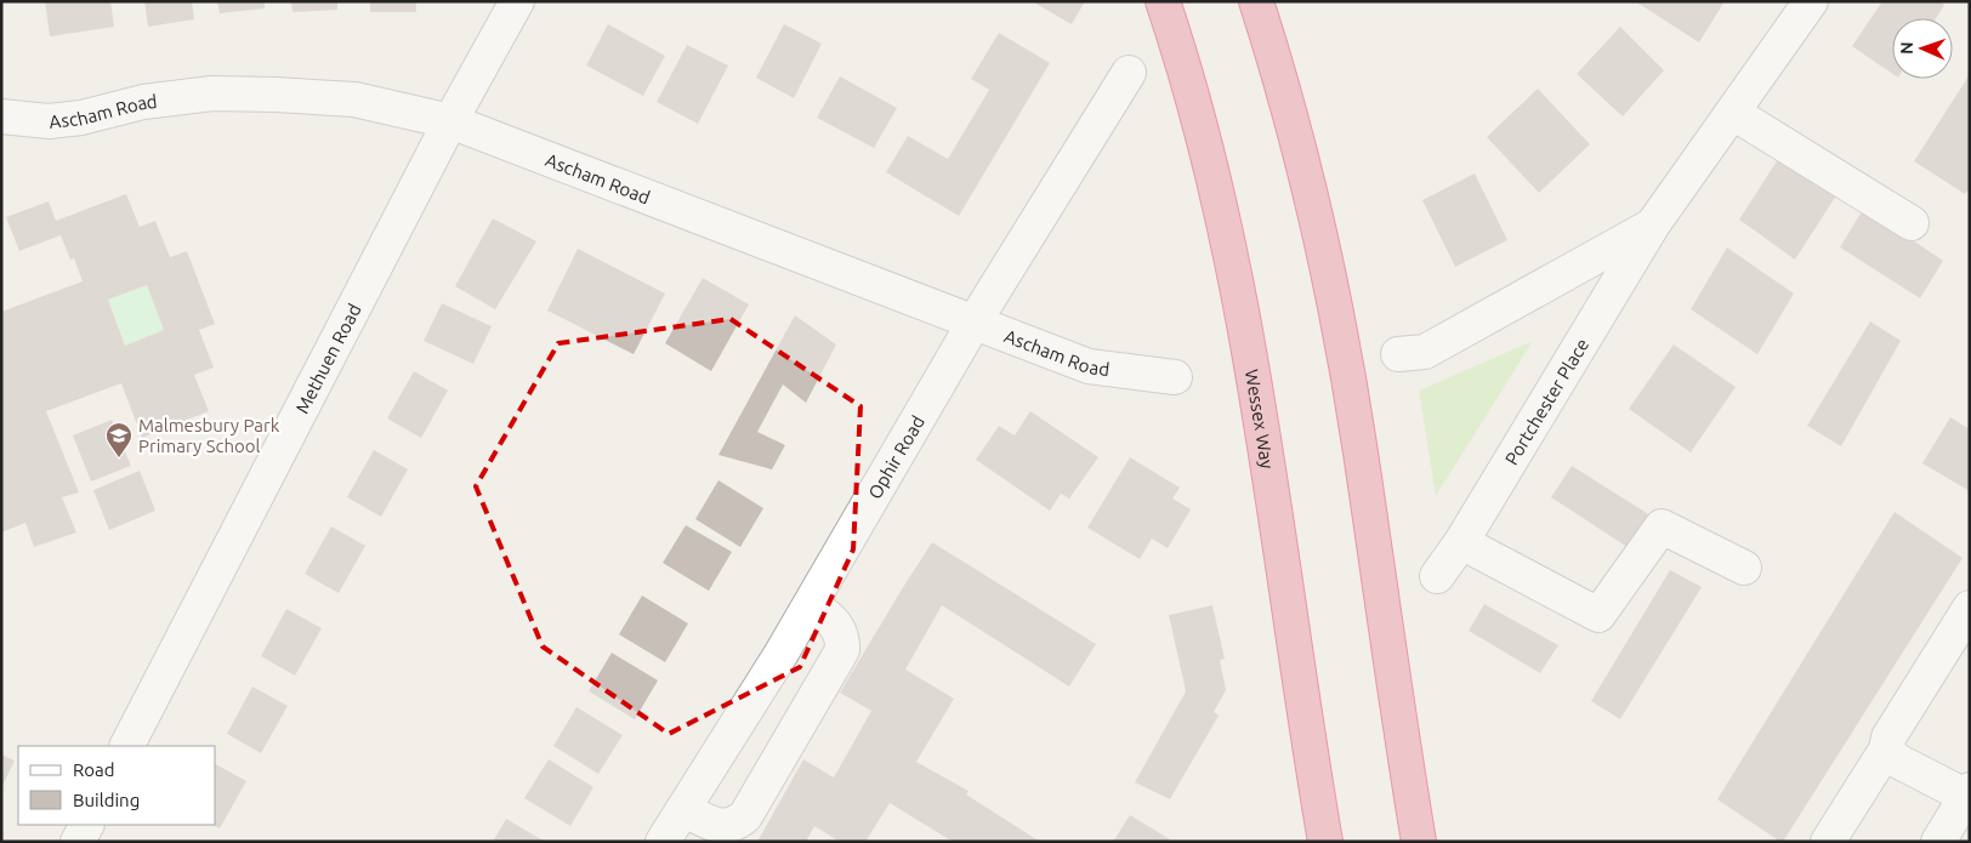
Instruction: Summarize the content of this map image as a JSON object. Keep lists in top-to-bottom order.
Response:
{
  "streets": {
    "highway": ["Wessex Way"],
    "street": [
      "Ascham Road",
      "Methuen Road",
      "Portchester Place",
      "Ophir Road"
    ]
  },
  "crossings": [
    ["Ascham Road", "Methuen Road"],
    ["Ascham Road", "Ophir Road"]
  ],
  "places": {
    "school or university": ["Malmesbury Park Primary School"]
  },
  "legend": ["Road", "Building"],
  "north": "left"
}
